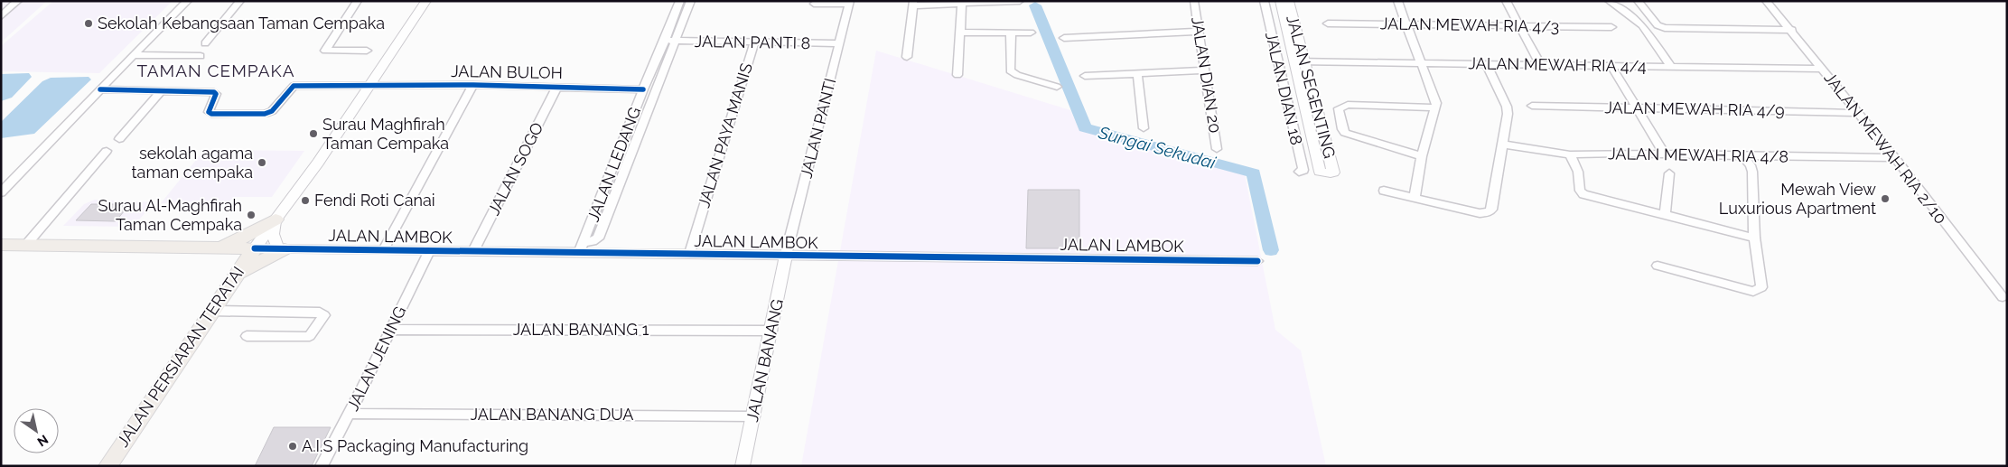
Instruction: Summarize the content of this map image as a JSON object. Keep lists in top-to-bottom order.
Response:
{
  "streets": {
    "main road": ["JALAN PERSIARAN TERATAI"],
    "street": [
      "JALAN MEWAH RIA 4/3",
      "JALAN PANTI 8",
      "JALAN MEWAH RIA 4/4",
      "JALAN BULOH",
      "JALAN DIAN 20",
      "JALAN SEGENTING",
      "JALAN DIAN 18",
      "JALAN MEWAH RIA 4/9",
      "JALAN PANTI",
      "JALAN PAYA MANIS",
      "JALAN MEWAH RIA 2/10",
      "JALAN MEWAH RIA 4/8",
      "JALAN LEDANG",
      "JALAN SOGO",
      "JALAN LAMBOK",
      "JALAN BANANG 1",
      "JALAN JENING",
      "JALAN BANANG",
      "JALAN BANANG DUA"
    ]
  },
  "crossings": [
    ["JALAN PANTI 8", "JALAN PANTI"],
    ["JALAN PANTI 8", "JALAN PAYA MANIS"],
    ["JALAN PANTI 8", "JALAN LEDANG"],
    ["JALAN MEWAH RIA 4/4", "JALAN SEGENTING"],
    ["JALAN MEWAH RIA 4/4", "JALAN MEWAH RIA 2/10"],
    ["JALAN BULOH", "JALAN LEDANG"],
    ["JALAN BULOH", "JALAN SOGO"],
    ["JALAN BULOH", "JALAN LAMBOK"],
    ["JALAN MEWAH RIA 4/9", "JALAN MEWAH RIA 2/10"],
    ["JALAN PANTI", "JALAN LAMBOK"],
    ["JALAN PANTI", "JALAN BANANG"],
    ["JALAN PAYA MANIS", "JALAN LAMBOK"],
    ["JALAN MEWAH RIA 2/10", "JALAN MEWAH RIA 4/8"],
    ["JALAN LEDANG", "JALAN LAMBOK"],
    ["JALAN SOGO", "JALAN LAMBOK"],
    ["JALAN LAMBOK", "JALAN PERSIARAN TERATAI"],
    ["JALAN LAMBOK", "JALAN JENING"],
    ["JALAN LAMBOK", "JALAN BANANG"],
    ["JALAN BANANG 1", "JALAN JENING"],
    ["JALAN BANANG 1", "JALAN BANANG"],
    ["JALAN JENING", "JALAN BANANG DUA"],
    ["JALAN BANANG", "JALAN BANANG DUA"]
  ],
  "districts": ["TAMAN CEMPAKA"],
  "water": ["Sungai Sekudai"],
  "places": [
    "Sekolah Kebangsaan Taman Cempaka",
    "Surau Maghfirah Taman Cempaka",
    "sekolah agama taman cempaka",
    "Mewah View Luxurious Apartment",
    "Fendi Roti Canai",
    "Surau Al-Maghfirah Taman Cempaka",
    "A.I.S Packaging Manufacturing"
  ],
  "north": "bottom right"
}
